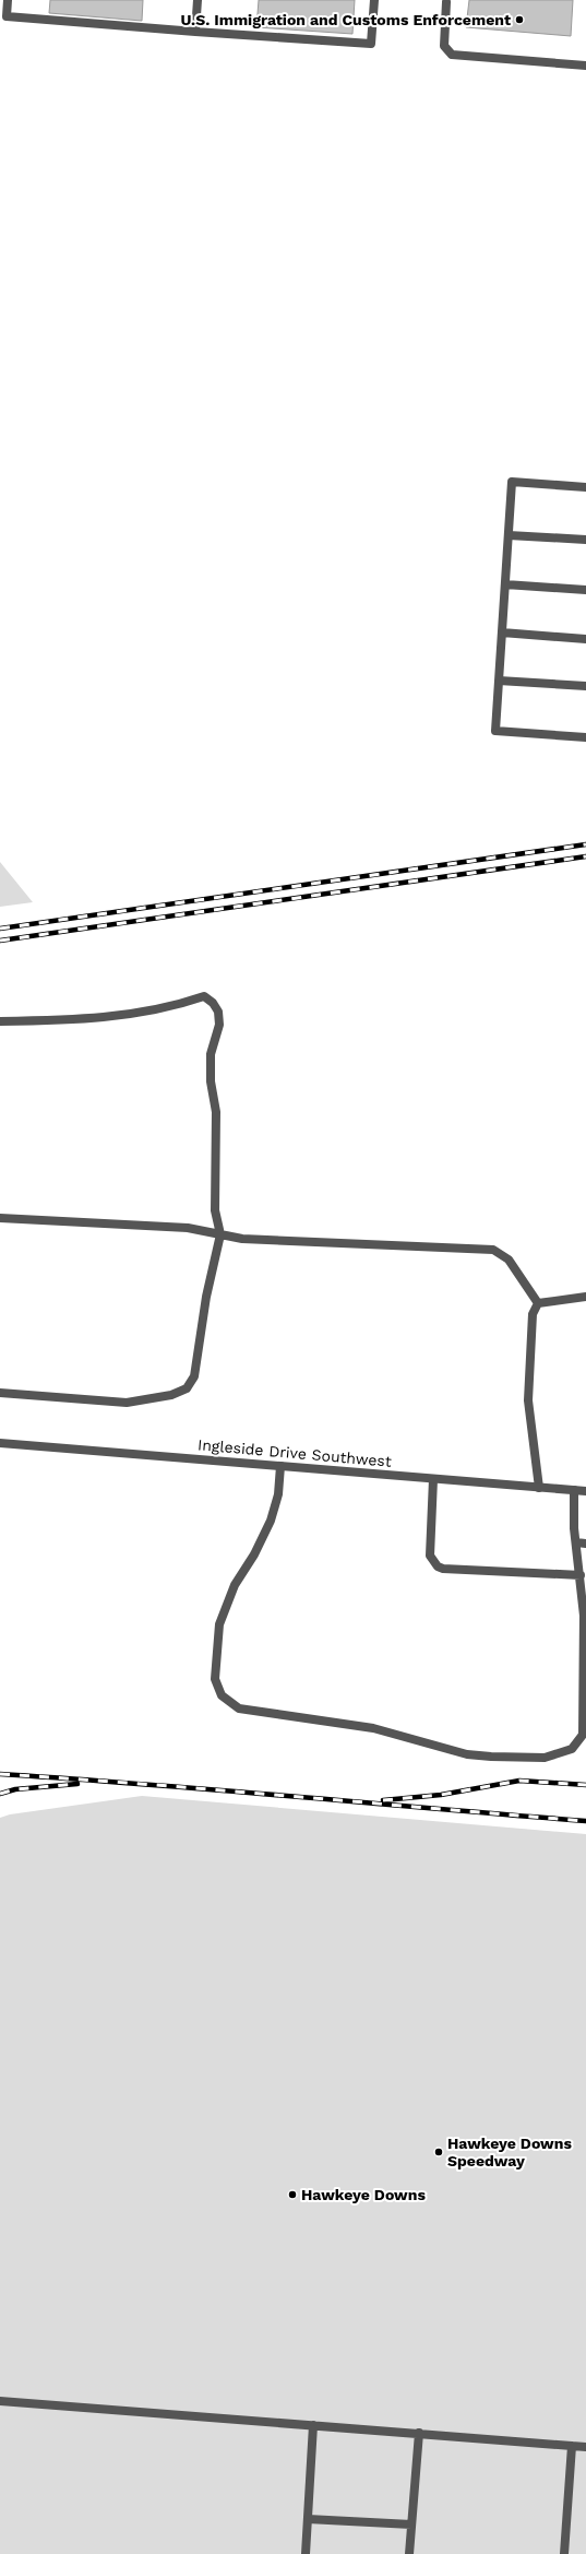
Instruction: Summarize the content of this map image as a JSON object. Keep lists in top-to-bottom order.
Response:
{
  "streets": {
    "street": ["Ingleside Drive Southwest"]
  },
  "places": ["U.S. Immigration and Customs Enforcement", "Hawkeye Downs Speedway", "Hawkeye Downs"]
}
